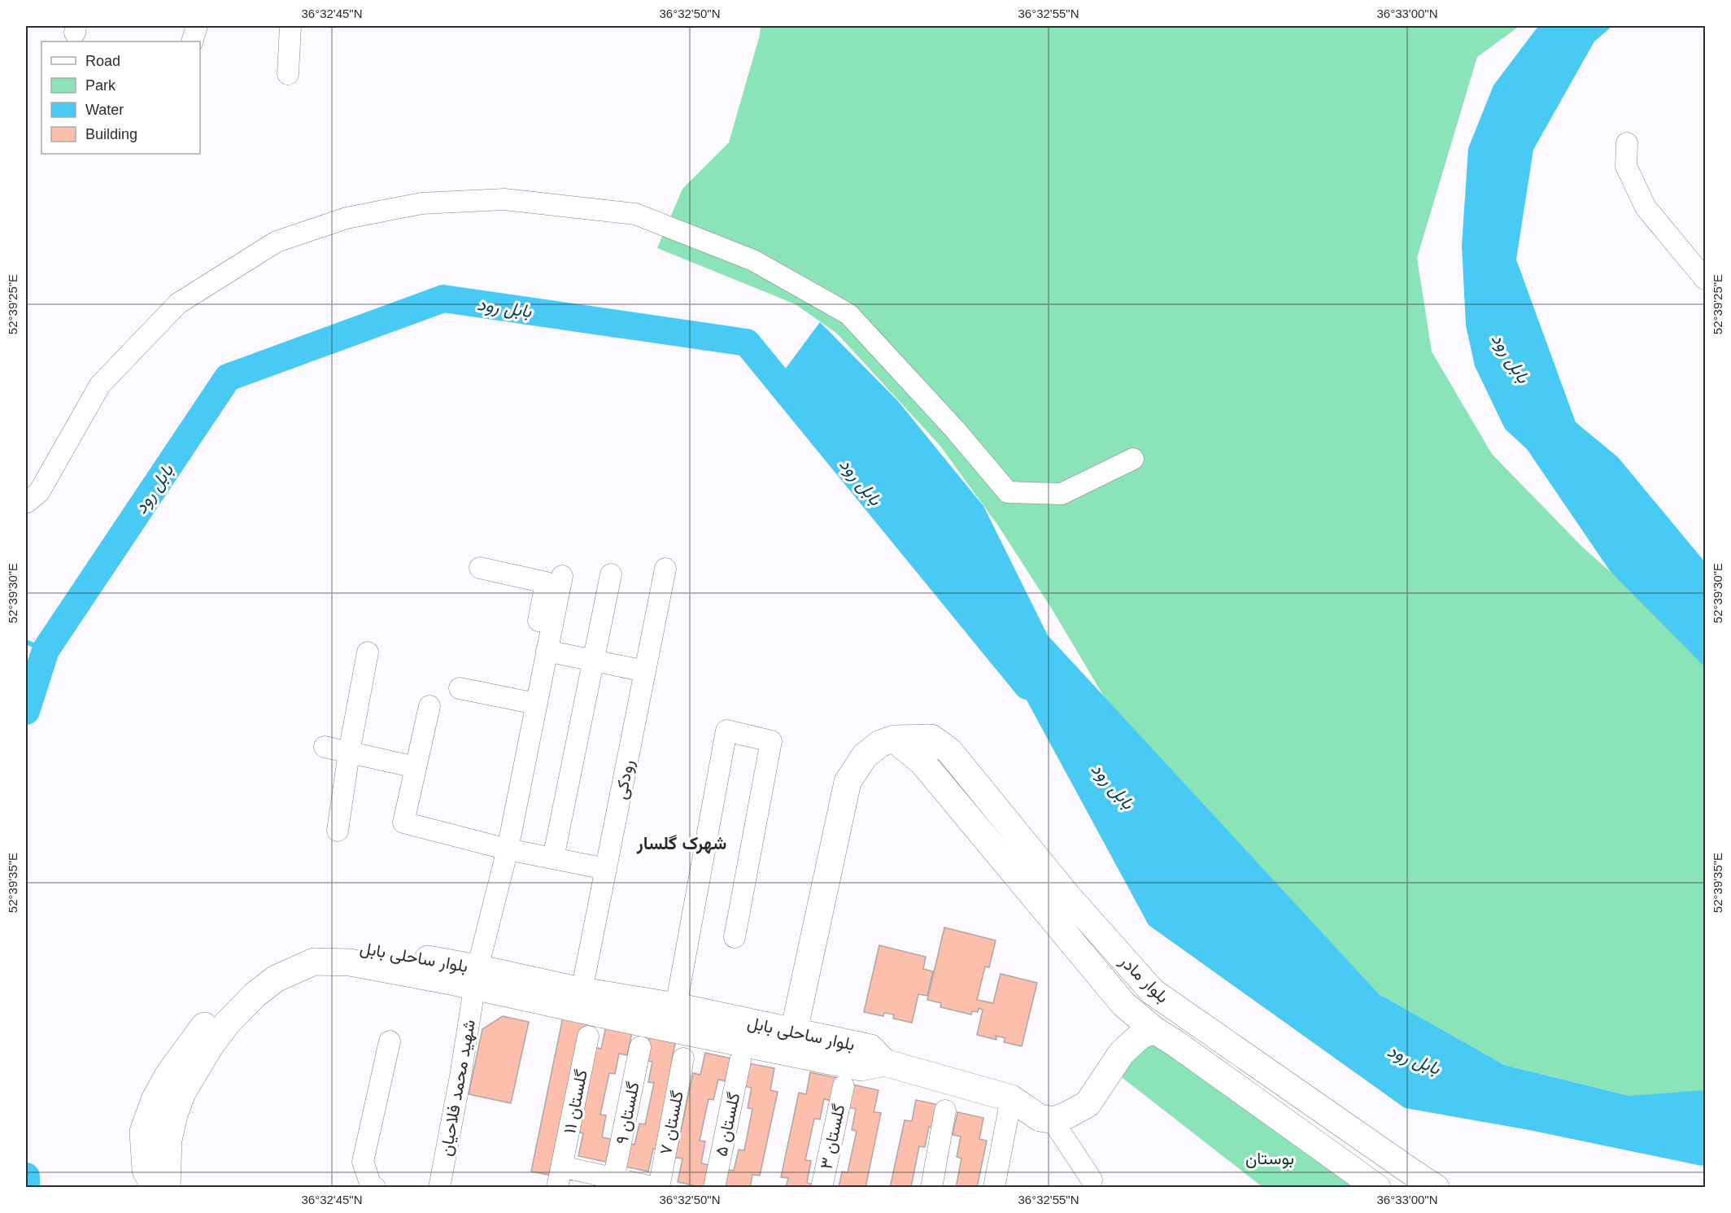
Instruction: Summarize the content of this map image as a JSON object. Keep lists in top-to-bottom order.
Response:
{
  "streets": {
    "main road": ["بلوار ساحلی بابل", "بلوار مادر"],
    "street": [
      "رودکی",
      "شهید محمد فلاحیان",
      "گلستان ۱۱",
      "گلستان ۹",
      "گلستان ۷",
      "گلستان ۵",
      "گلستان ۳"
    ]
  },
  "crossings": [
    ["رودکی", "بلوار ساحلی بابل"],
    ["بلوار ساحلی بابل", "بلوار مادر"],
    ["بلوار ساحلی بابل", "شهید محمد فلاحیان"]
  ],
  "districts": ["شهرک گلسار"],
  "water": ["بابل رود"],
  "parks": ["بوستان"],
  "legend": [
    "Road",
    "Park",
    "Water",
    "Building"
  ],
  "coordinates": [
    "36°32'45\"N",
    "36°32'50\"N",
    "36°32'55\"N",
    "36°33'00\"N",
    "52°39'25\"E",
    "52°39'30\"E",
    "52°39'35\"E"
  ]
}
